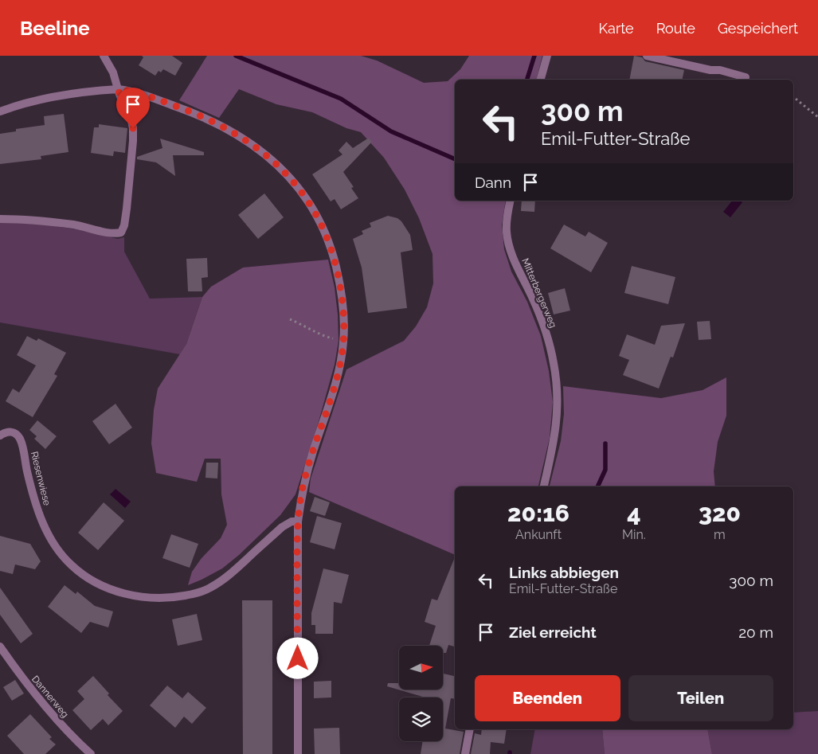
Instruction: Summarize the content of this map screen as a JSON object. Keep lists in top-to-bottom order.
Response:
{
  "streets": {
    "street": ["Mitterbergerweg", "Riesenwiese", "Dannerweg"]
  },
  "north": "right",
  "page": {
    "header": "Beeline",
    "nav": ["Karte", "Route", "Gespeichert"],
    "turn": ["300 m", "Emil-Futter-Straße"],
    "then": "Dann",
    "eta": [
      "20:16",
      "Ankunft",
      "4",
      "Min.",
      "320",
      "m"
    ],
    "list": [
      {
        "name": "Links abbiegen",
        "note": "Emil-Futter-Straße",
        "value": "300 m"
      },
      {
        "name": "Ziel erreicht",
        "value": "20 m"
      }
    ],
    "buttons": ["Beenden", "Teilen"]
  }
}
